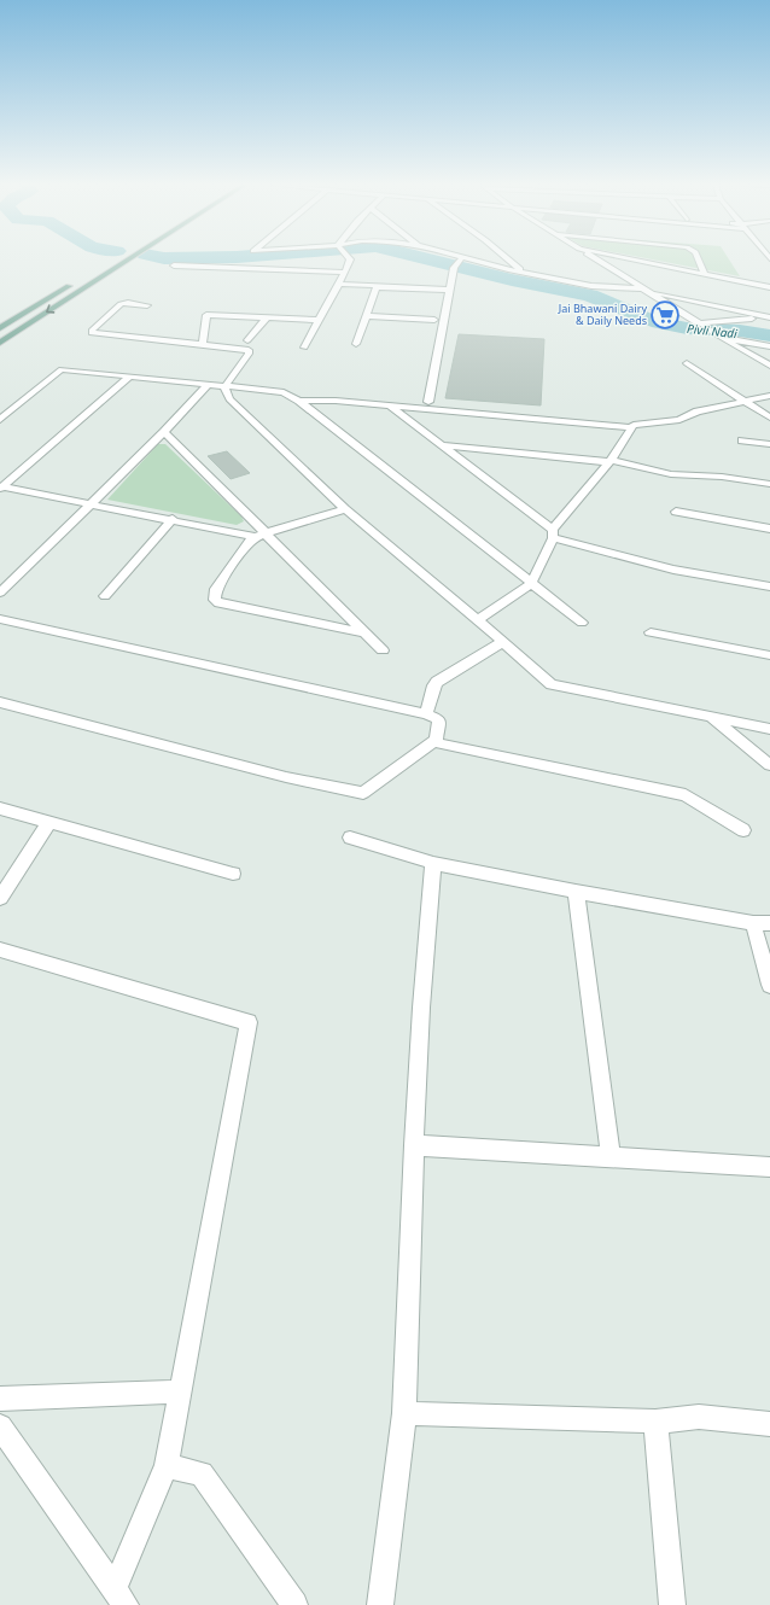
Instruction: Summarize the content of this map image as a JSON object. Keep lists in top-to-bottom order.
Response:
{
  "water": ["Pivli Nadi"],
  "places": {
    "supermarket": ["Jai Bhawani Dairy & Daily Needs"]
  }
}
